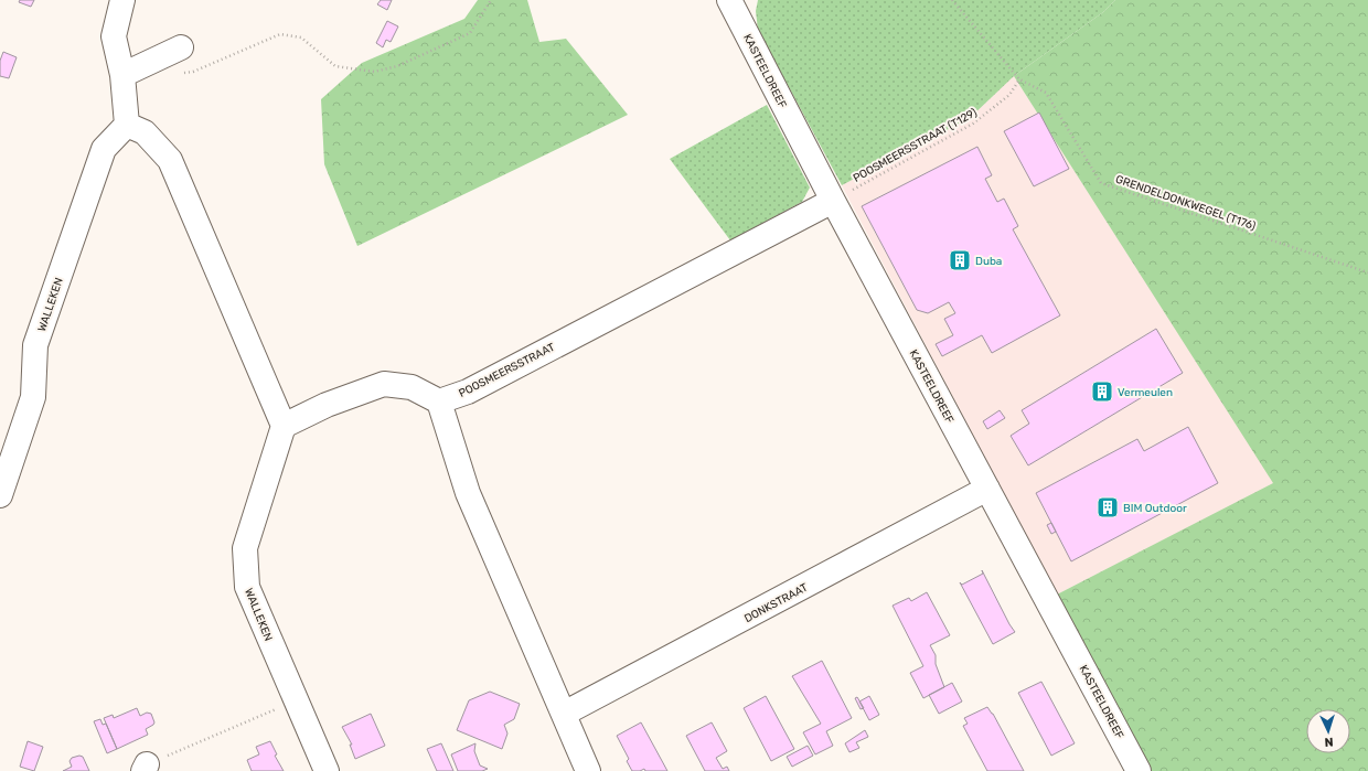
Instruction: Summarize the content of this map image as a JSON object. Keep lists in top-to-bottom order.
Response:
{
  "streets": {
    "street": [
      "KASTEELDREEF",
      "WALLEKEN",
      "POOSMEERSSTRAAT",
      "DONKSTRAAT"
    ],
    "path": ["POOSMEERSSTRAAT (T129)", "GRENDELDONKWEGEL (T176)"]
  },
  "crossings": [
    ["KASTEELDREEF", "POOSMEERSSTRAAT (T129)"],
    ["KASTEELDREEF", "POOSMEERSSTRAAT"],
    ["KASTEELDREEF", "DONKSTRAAT"],
    ["POOSMEERSSTRAAT (T129)", "GRENDELDONKWEGEL (T176)"],
    ["POOSMEERSSTRAAT (T129)", "POOSMEERSSTRAAT"]
  ],
  "places": {
    "building": ["Duba", "Vermeulen", "BIM Outdoor"]
  },
  "north": "bottom"
}
